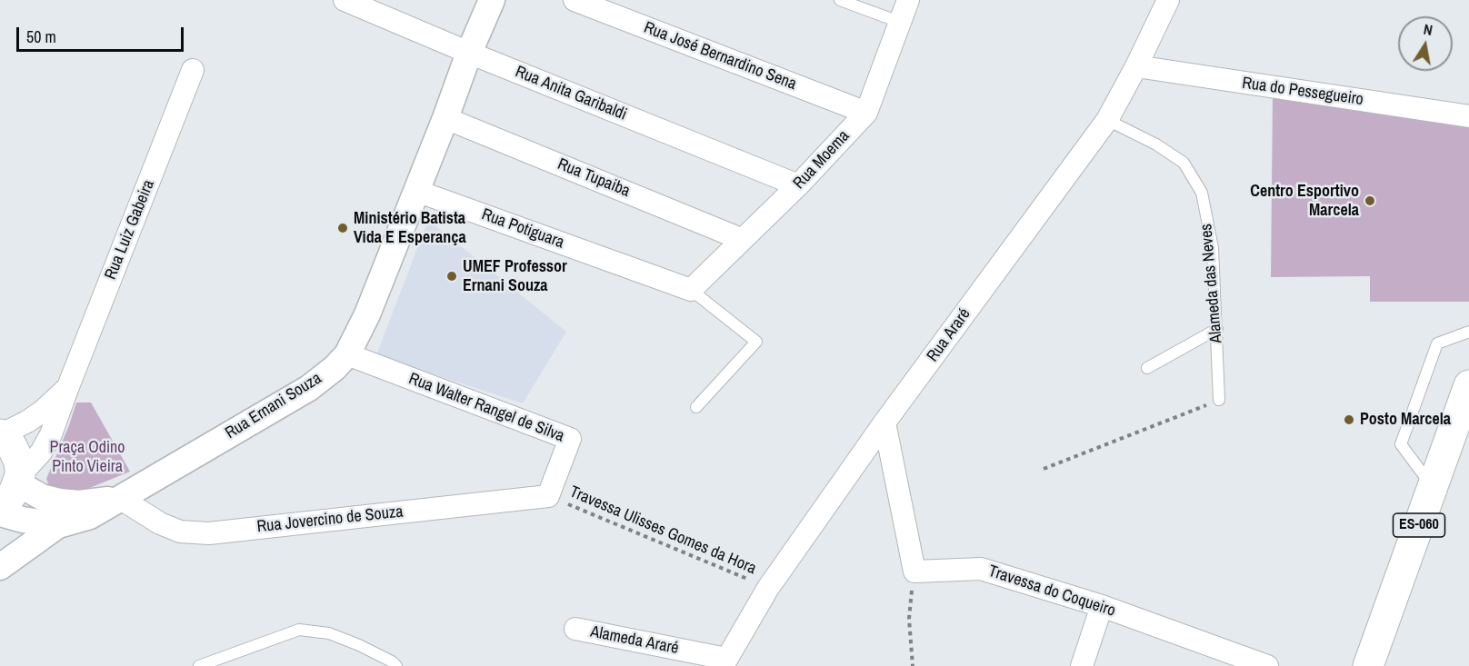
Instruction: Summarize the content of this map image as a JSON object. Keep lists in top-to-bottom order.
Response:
{
  "streets": {
    "main road": ["ES-060"],
    "street": [
      "Rua José Bernardino Sena",
      "Rua do Pessegueiro",
      "Rua Anita Garibaldi",
      "Rua Moema",
      "Rua Tupaiba",
      "Rua Potiguara",
      "Rua Luiz Gabeira",
      "Rua Araré",
      "Rua Ernani Souza",
      "Rua Walter Rangel de Silva",
      "Rua Jovercino de Souza",
      "Travessa do Coqueiro",
      "Alameda Araré"
    ],
    "lane": ["Alameda das Neves"],
    "path": ["Travessa Ulisses Gomes da Hora"]
  },
  "crossings": [
    ["Rua José Bernardino Sena", "Rua Moema"],
    ["Rua do Pessegueiro", "Rua Araré"],
    ["Rua Anita Garibaldi", "Rua Moema"],
    ["Rua Anita Garibaldi", "Rua Ernani Souza"],
    ["Rua Moema", "Rua Tupaiba"],
    ["Rua Moema", "Rua Potiguara"],
    ["Rua Tupaiba", "Rua Ernani Souza"],
    ["Rua Potiguara", "Rua Ernani Souza"],
    ["Rua Luiz Gabeira", "Rua Ernani Souza"],
    ["Alameda das Neves", "Rua Araré"],
    ["Rua Araré", "Travessa Ulisses Gomes da Hora"],
    ["Rua Araré", "Alameda Araré"],
    ["Rua Ernani Souza", "Rua Walter Rangel de Silva"],
    ["Rua Ernani Souza", "Rua Jovercino de Souza"],
    ["Rua Walter Rangel de Silva", "Rua Jovercino de Souza"],
    ["Rua Walter Rangel de Silva", "Travessa Ulisses Gomes da Hora"],
    ["Rua Jovercino de Souza", "Travessa Ulisses Gomes da Hora"]
  ],
  "parks": ["Praça Odino Pinto Vieira"],
  "places": [
    "Centro Esportivo Marcela",
    "Ministério Batista Vida E Esperança",
    "UMEF Professor Ernani Souza",
    "Posto Marcela"
  ],
  "scale_bar": "50 m",
  "north": "top"
}
